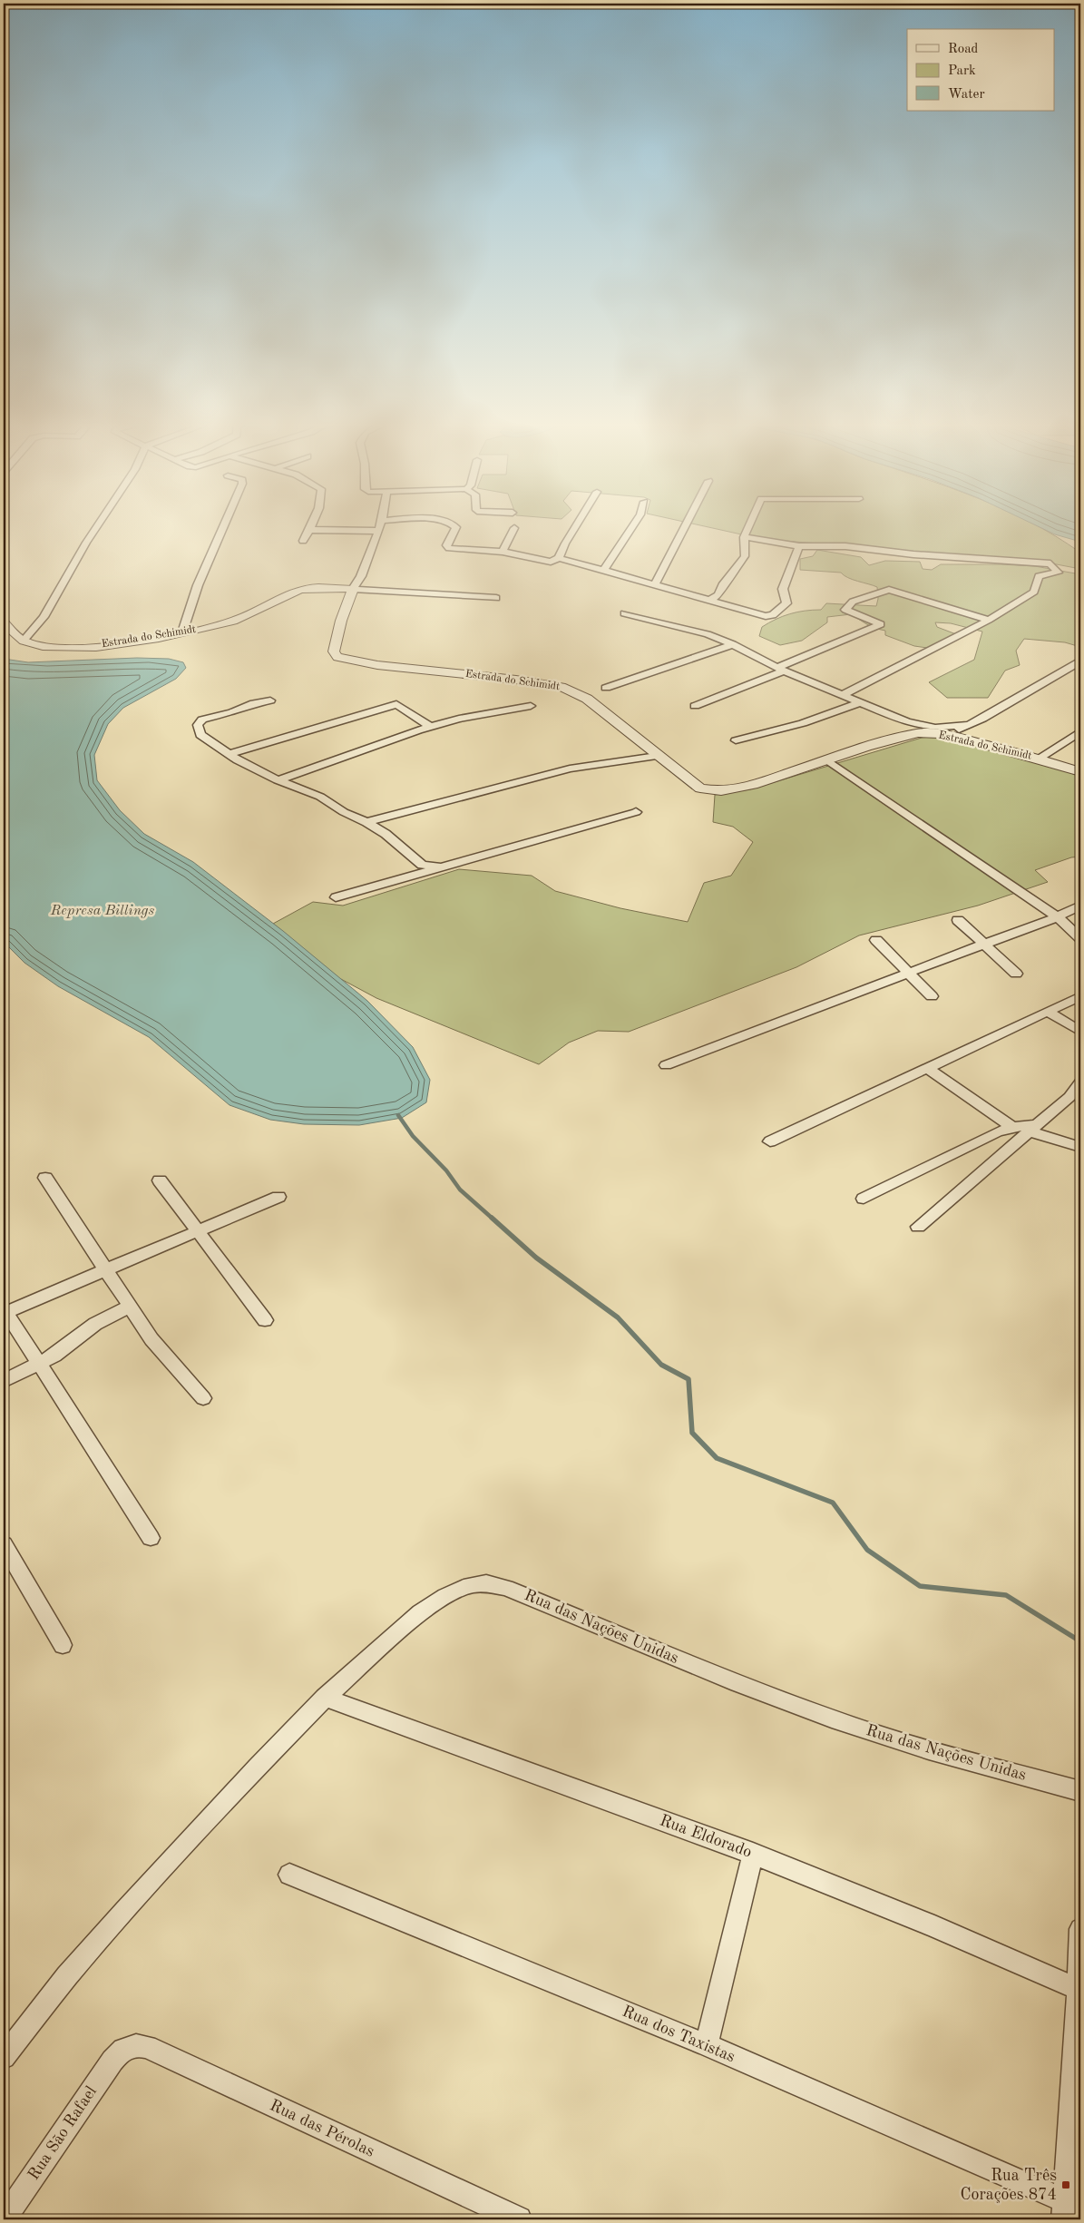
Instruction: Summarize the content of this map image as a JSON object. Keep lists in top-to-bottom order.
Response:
{
  "streets": {
    "street": [
      "Estrada do Schimidt",
      "Rua das Nações Unidas",
      "Rua Eldorado",
      "Rua dos Taxistas",
      "Rua das Pérolas",
      "Rua São Rafael"
    ]
  },
  "crossings": [
    ["Rua das Nações Unidas", "Rua Eldorado"],
    ["Rua das Pérolas", "Rua São Rafael"]
  ],
  "water": ["Represa Billings"],
  "places": {
    "transit": ["Rua Três Corações 874"]
  },
  "legend": ["Road", "Park", "Water"]
}
